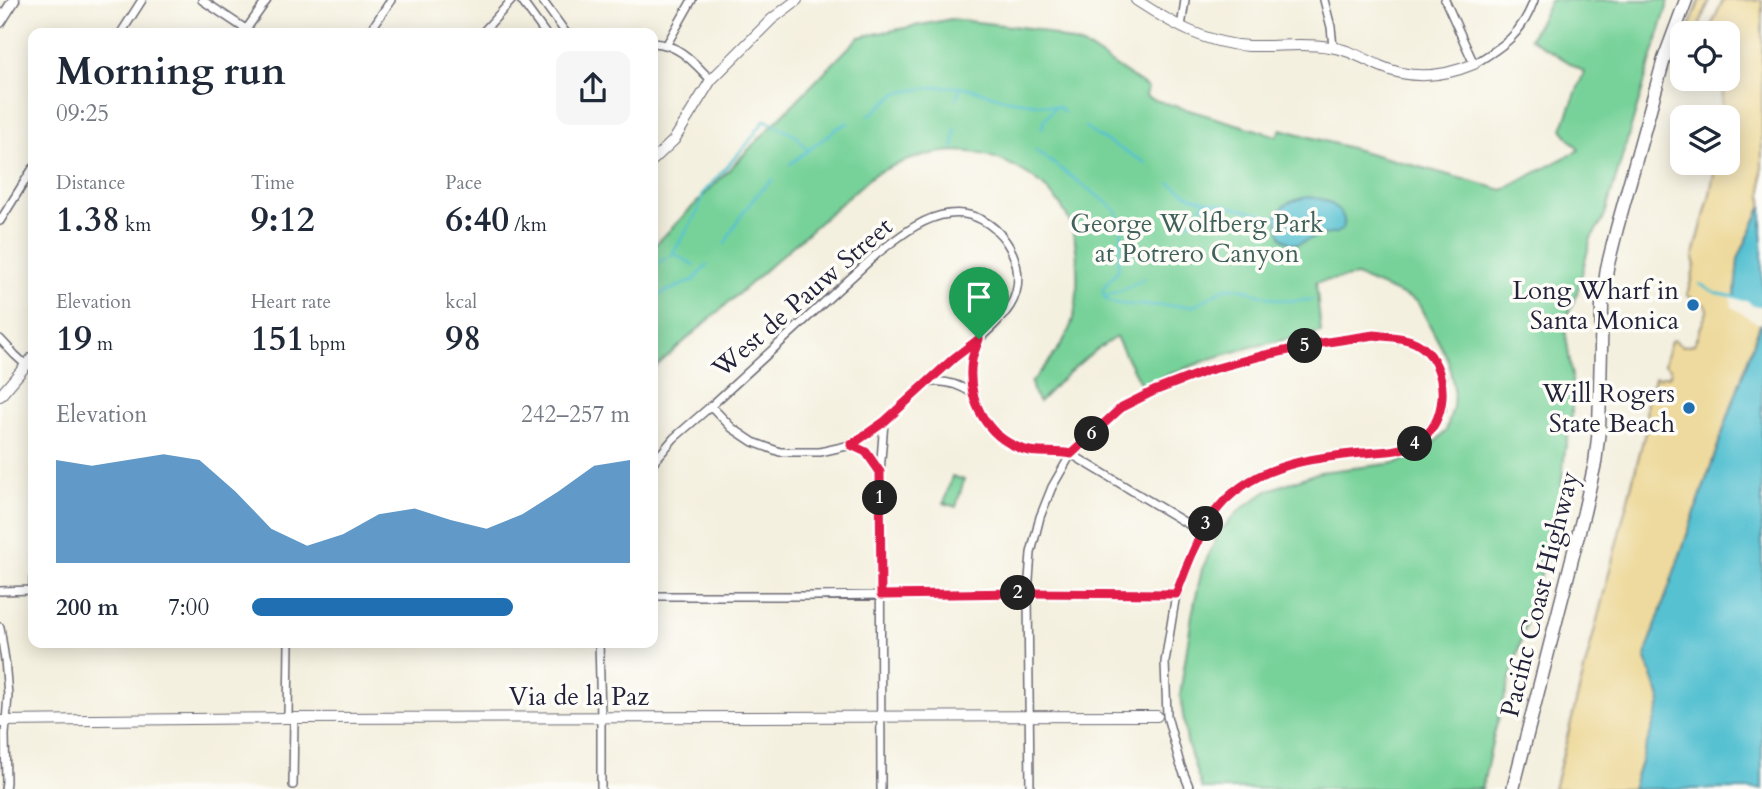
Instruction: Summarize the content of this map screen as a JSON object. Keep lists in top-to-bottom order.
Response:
{
  "streets": {
    "highway": ["Pacific Coast Highway"],
    "street": ["West de Pauw Street", "Via de la Paz"]
  },
  "parks": ["George Wolfberg Park at Potrero Canyon"],
  "places": ["Long Wharf in Santa Monica", "Will Rogers State Beach"],
  "page": {
    "heading": ["Morning run", "09:25"],
    "stats": [
      ["Distance", "1.38 km"],
      ["Time", "9:12"],
      ["Pace", "6:40 /km"],
      ["Elevation", "19 m"],
      ["Heart rate", "151 bpm"],
      ["kcal", "98"]
    ],
    "pins": [
      "5",
      "6",
      "4",
      "1",
      "3",
      "2"
    ],
    "chart": ["Elevation", "242–257 m"],
    "list": [
      {
        "name": "200 m",
        "note": "7:00"
      }
    ]
  }
}
